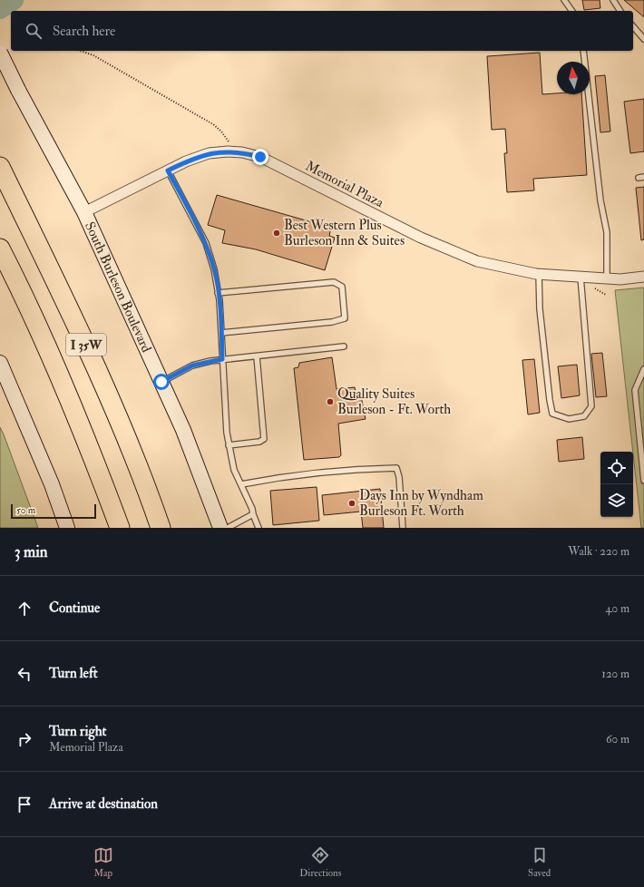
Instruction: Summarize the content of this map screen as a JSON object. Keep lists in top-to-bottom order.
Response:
{
  "streets": {
    "highway": ["I 35W"],
    "main road": ["South Burleson Boulevard"],
    "street": ["Memorial Plaza"]
  },
  "crossings": [
    ["Memorial Plaza", "South Burleson Boulevard"]
  ],
  "places": ["Best Western Plus Burleson Inn & Suites", "Quality Suites Burleson - Ft. Worth", "Days Inn by Wyndham Burleson Ft. Worth"],
  "scale_bar": "50 m",
  "north": "top",
  "page": {
    "search": "Search here",
    "scale": "50 m",
    "heading": ["3 min", "Walk · 220 m"],
    "list": [
      ["Continue", "40 m"],
      ["Turn left", "120 m"],
      ["Turn right", "Memorial Plaza", "60 m"],
      "Arrive at destination"
    ],
    "nav": ["Map", "Directions", "Saved"]
  }
}
